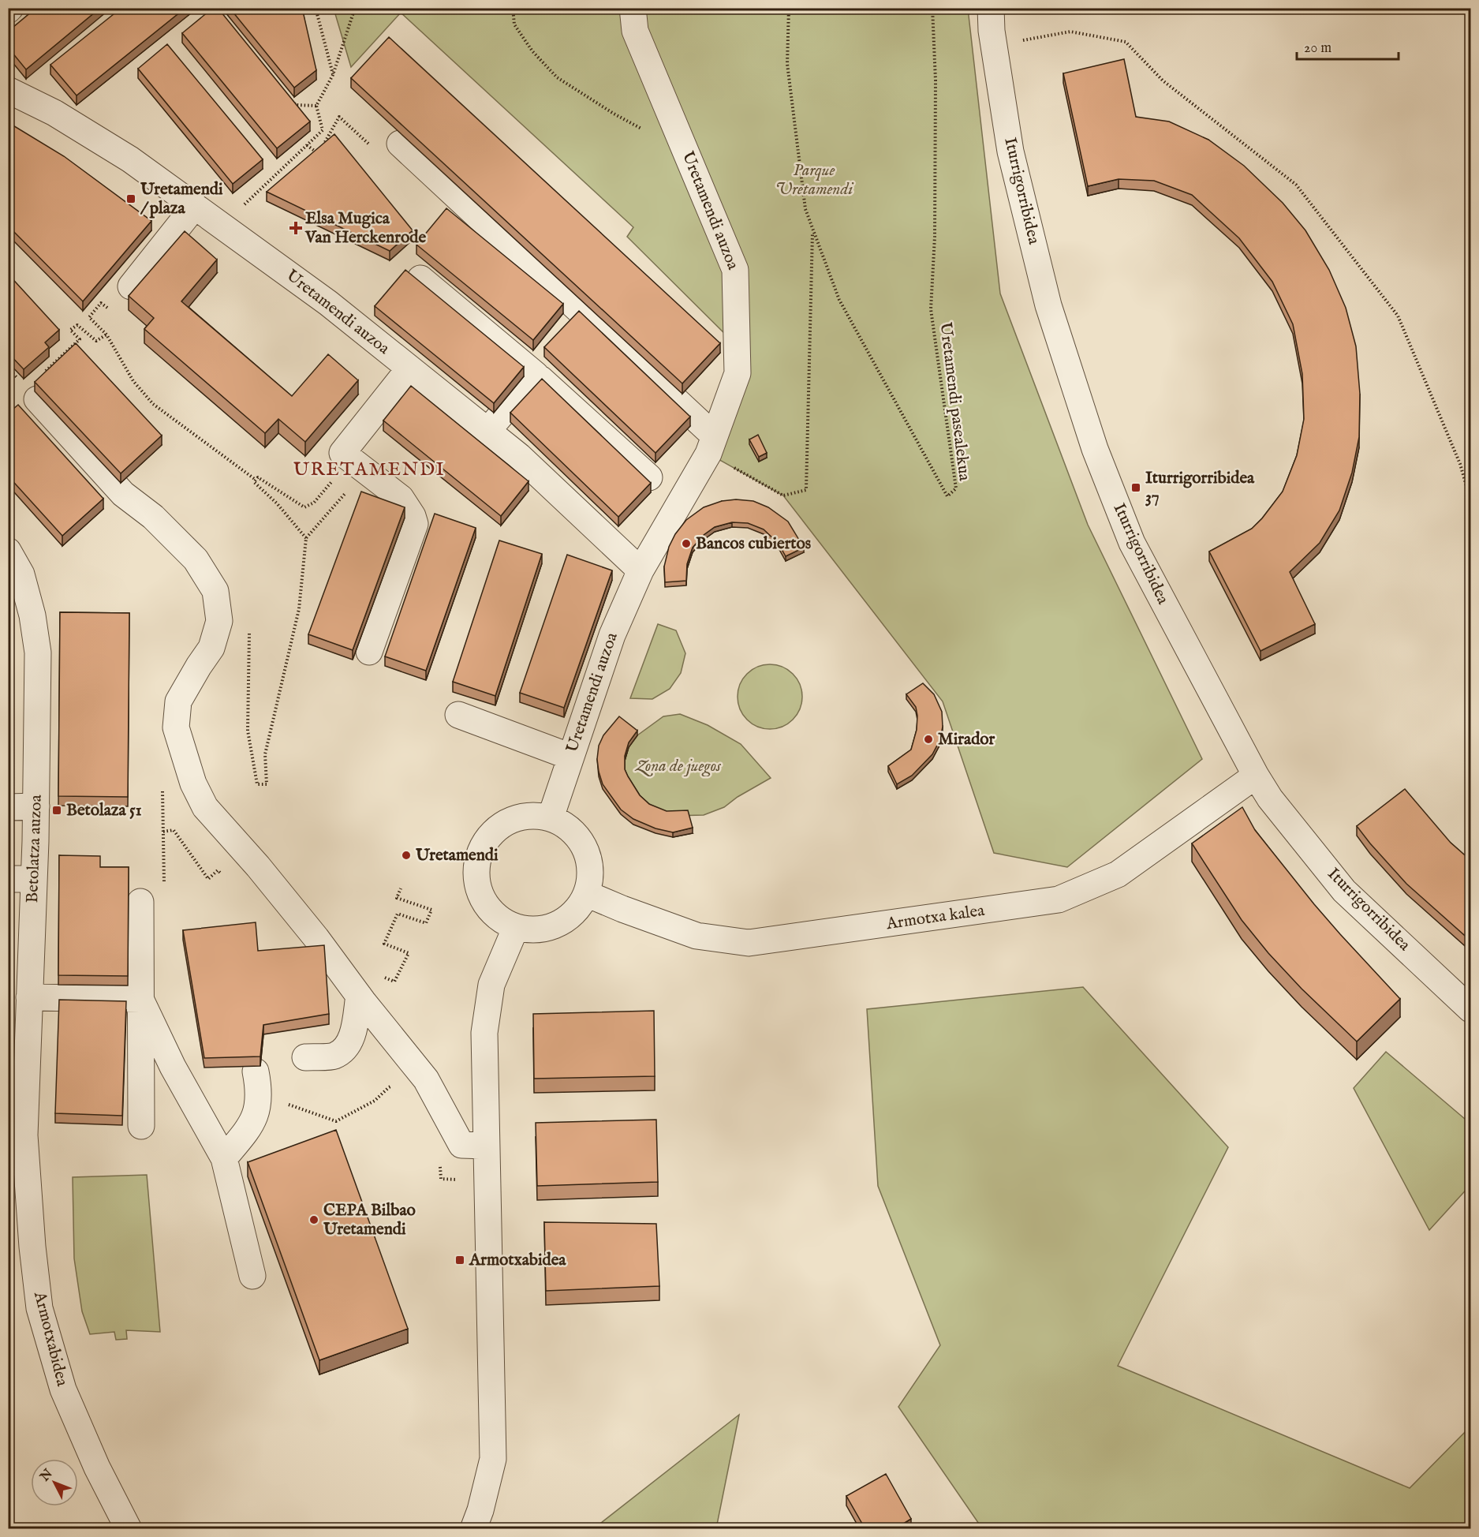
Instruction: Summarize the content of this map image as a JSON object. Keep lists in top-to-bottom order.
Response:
{
  "streets": {
    "street": [
      "Iturrigorribidea",
      "Uretamendi auzoa",
      "Betolatza auzoa",
      "Armotxa kalea",
      "Armotxabidea"
    ],
    "path": ["Uretamendi pasealekua"]
  },
  "crossings": [
    ["Iturrigorribidea", "Armotxa kalea"],
    ["Uretamendi auzoa", "Uretamendi pasealekua"],
    ["Uretamendi auzoa", "Armotxa kalea"],
    ["Betolatza auzoa", "Armotxabidea"]
  ],
  "districts": ["URETAMENDI"],
  "parks": ["Parque Uretamendi", "Zona de juegos"],
  "places": {
    "transit": [
      "Uretamendi / plaza",
      "Iturrigorribidea 37",
      "Betolaza 51",
      "Armotxabidea"
    ],
    "health": ["Elsa Mugica Van Herckenrode"],
    "other": [
      "Bancos cubiertos",
      "Mirador",
      "Uretamendi",
      "CEPA Bilbao Uretamendi"
    ]
  },
  "scale_bar": "20 m",
  "north": "top left"
}
